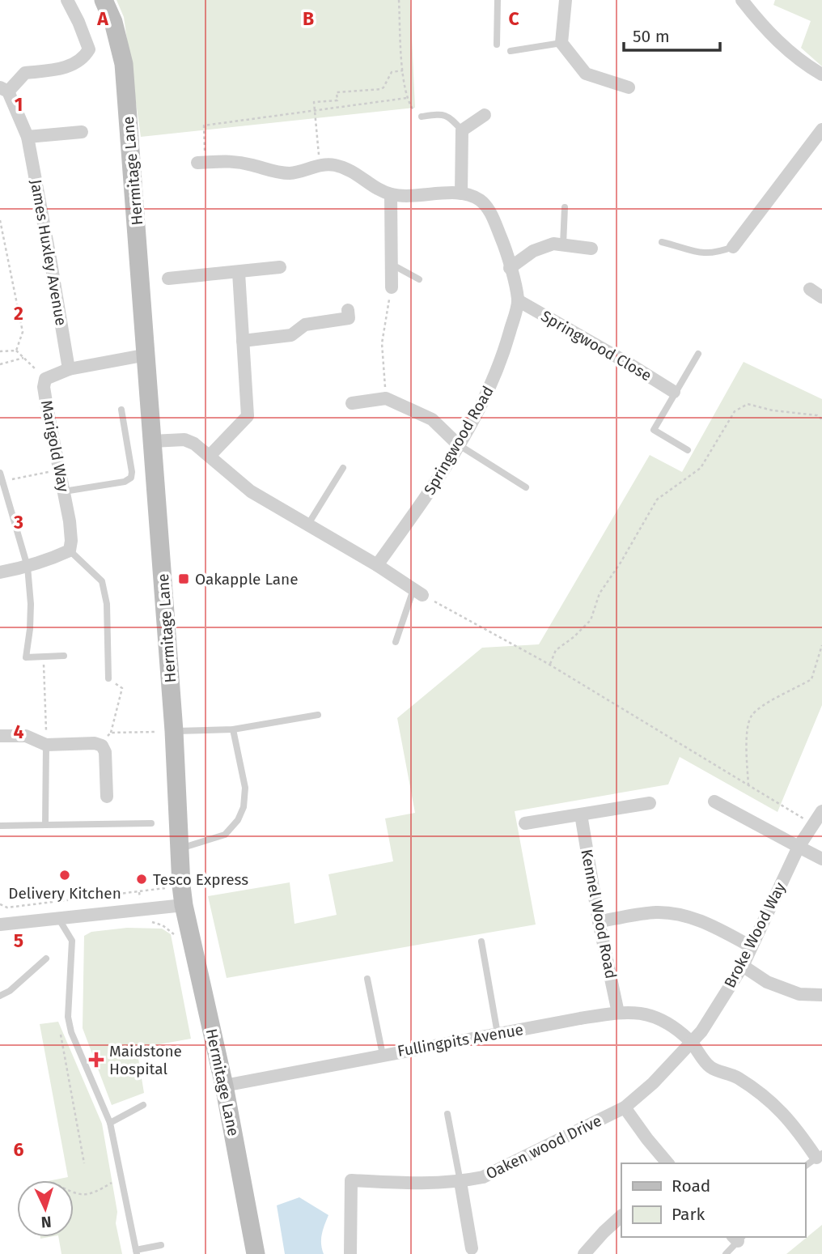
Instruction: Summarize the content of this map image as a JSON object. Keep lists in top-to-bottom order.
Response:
{
  "streets": {
    "main road": ["Hermitage Lane"],
    "street": [
      "James Huxley Avenue",
      "Springwood Close",
      "Springwood Road",
      "Marigold Way",
      "Kennel Wood Road",
      "Broke Wood Way",
      "Fullingpits Avenue",
      "Oaken wood Drive"
    ]
  },
  "crossings": [
    ["Hermitage Lane", "Marigold Way"],
    ["Hermitage Lane", "Fullingpits Avenue"],
    ["James Huxley Avenue", "Marigold Way"],
    ["Springwood Close", "Springwood Road"],
    ["Kennel Wood Road", "Fullingpits Avenue"],
    ["Broke Wood Way", "Fullingpits Avenue"]
  ],
  "places": {
    "transit": ["Oakapple Lane"],
    "other": ["Delivery Kitchen", "Tesco Express"],
    "health": ["Maidstone Hospital"]
  },
  "legend": ["Road", "Park"],
  "scale_bar": "50 m",
  "north": "bottom",
  "grid": {
    "columns": ["A", "B", "C"],
    "rows": [
      "1",
      "2",
      "3",
      "4",
      "5",
      "6"
    ]
  }
}
